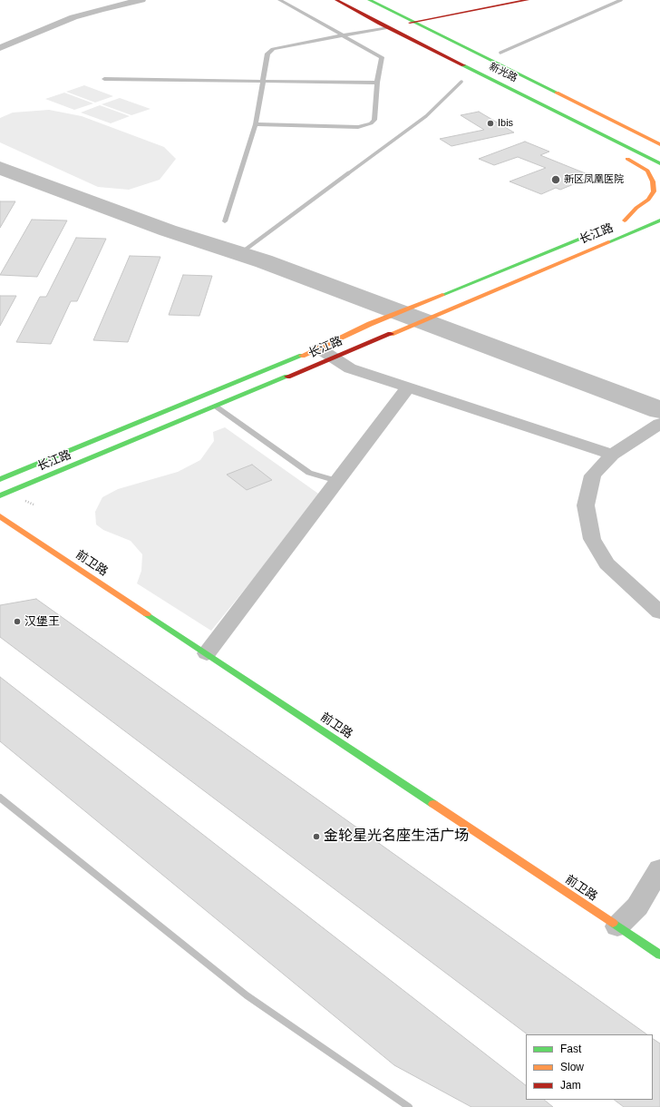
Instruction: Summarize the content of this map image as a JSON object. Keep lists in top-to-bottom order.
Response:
{
  "streets": {
    "main road": ["新光路", "长江路", "前卫路"]
  },
  "crossings": [
    ["新光路", "长江路"]
  ],
  "places": [
    "Ibis",
    "新区凤凰医院",
    "汉堡王",
    "金轮星光名座生活广场"
  ],
  "legend": ["Fast", "Slow", "Jam"]
}
